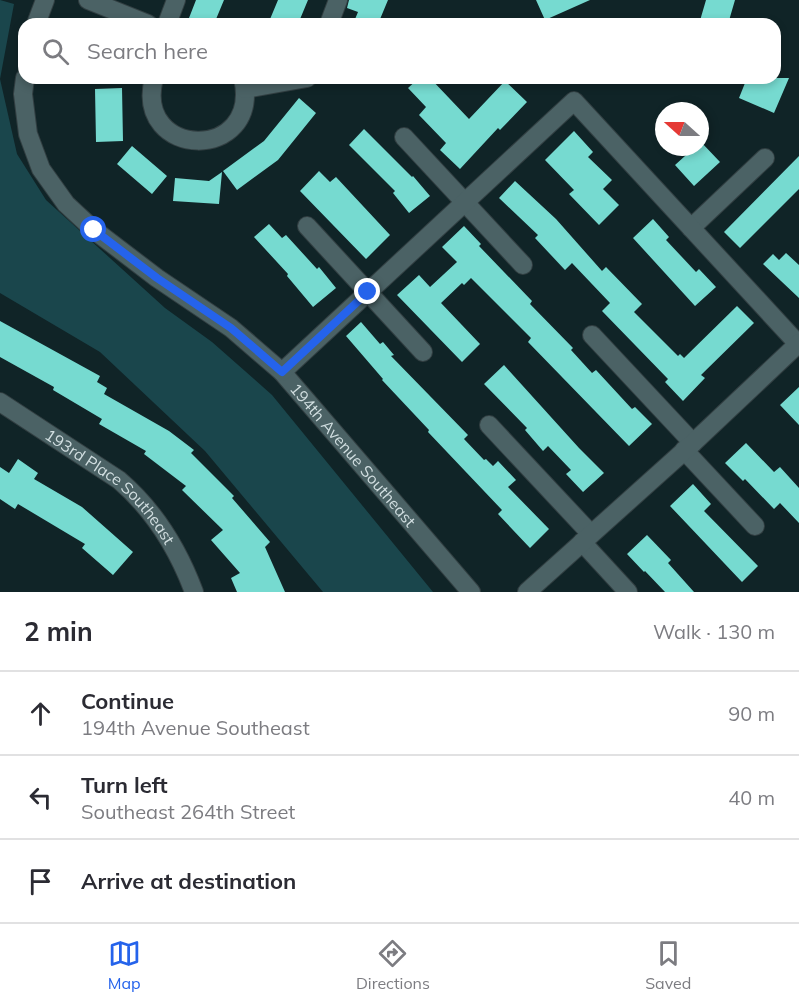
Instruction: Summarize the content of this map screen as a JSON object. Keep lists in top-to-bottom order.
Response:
{
  "streets": {
    "street": ["194th Avenue Southeast", "193rd Place Southeast"]
  },
  "north": "left",
  "page": {
    "search": "Search here",
    "heading": ["2 min", "Walk · 130 m"],
    "list": [
      ["Continue", "194th Avenue Southeast", "90 m"],
      ["Turn left", "Southeast 264th Street", "40 m"],
      "Arrive at destination"
    ],
    "nav": ["Map", "Directions", "Saved"]
  }
}
